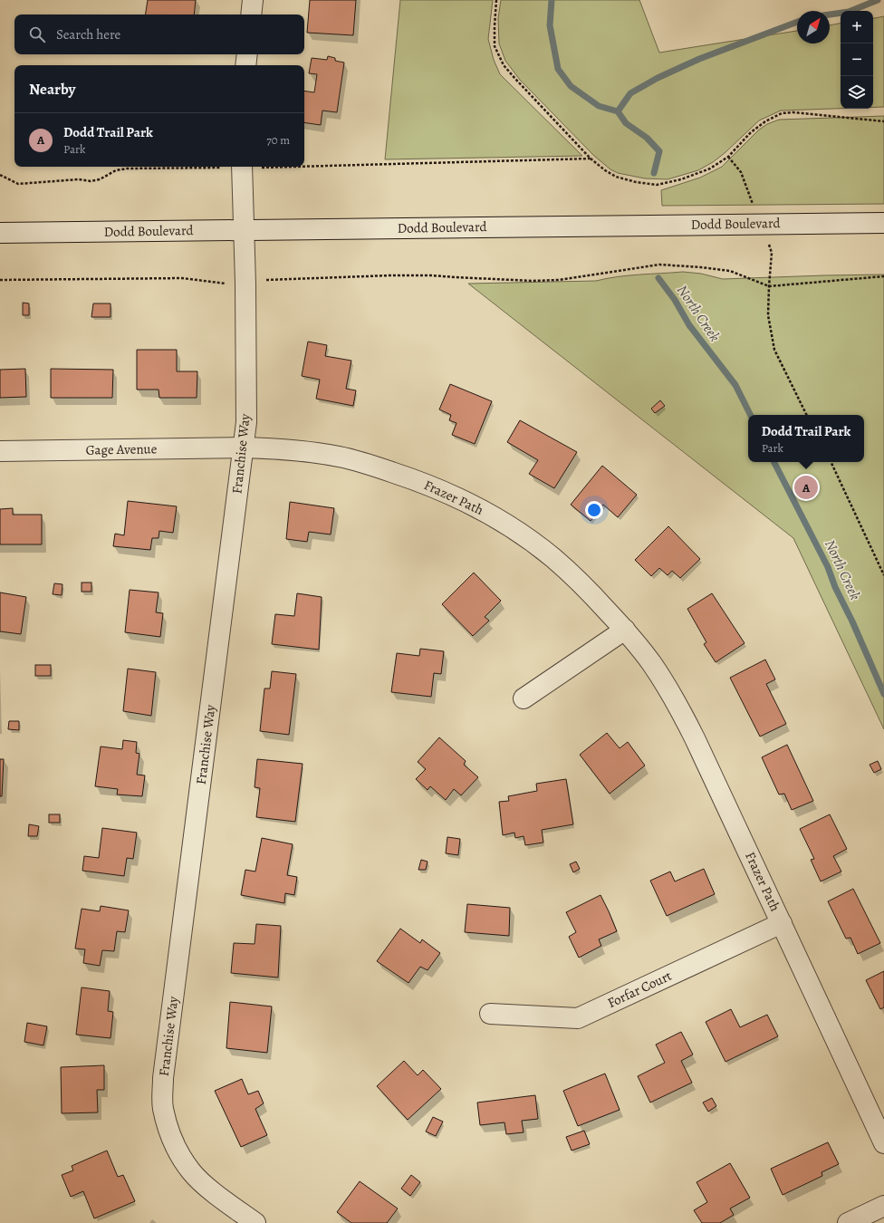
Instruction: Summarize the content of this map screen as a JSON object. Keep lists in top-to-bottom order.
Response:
{
  "streets": {
    "street": [
      "Dodd Boulevard",
      "Gage Avenue",
      "Franchise Way",
      "Frazer Path",
      "Forfar Court"
    ]
  },
  "crossings": [
    ["Dodd Boulevard", "Franchise Way"],
    ["Gage Avenue", "Franchise Way"],
    ["Gage Avenue", "Frazer Path"],
    ["Franchise Way", "Frazer Path"],
    ["Frazer Path", "Forfar Court"]
  ],
  "water": ["North Creek"],
  "north": "top right",
  "page": {
    "map_buttons": ["+", "−"],
    "search": "Search here",
    "heading": "Nearby",
    "list": [
      {
        "mark": "A",
        "name": "Dodd Trail Park",
        "note": "Park",
        "value": "70 m"
      }
    ],
    "popup": ["Dodd Trail Park", "Park"],
    "pins": "A"
  }
}
